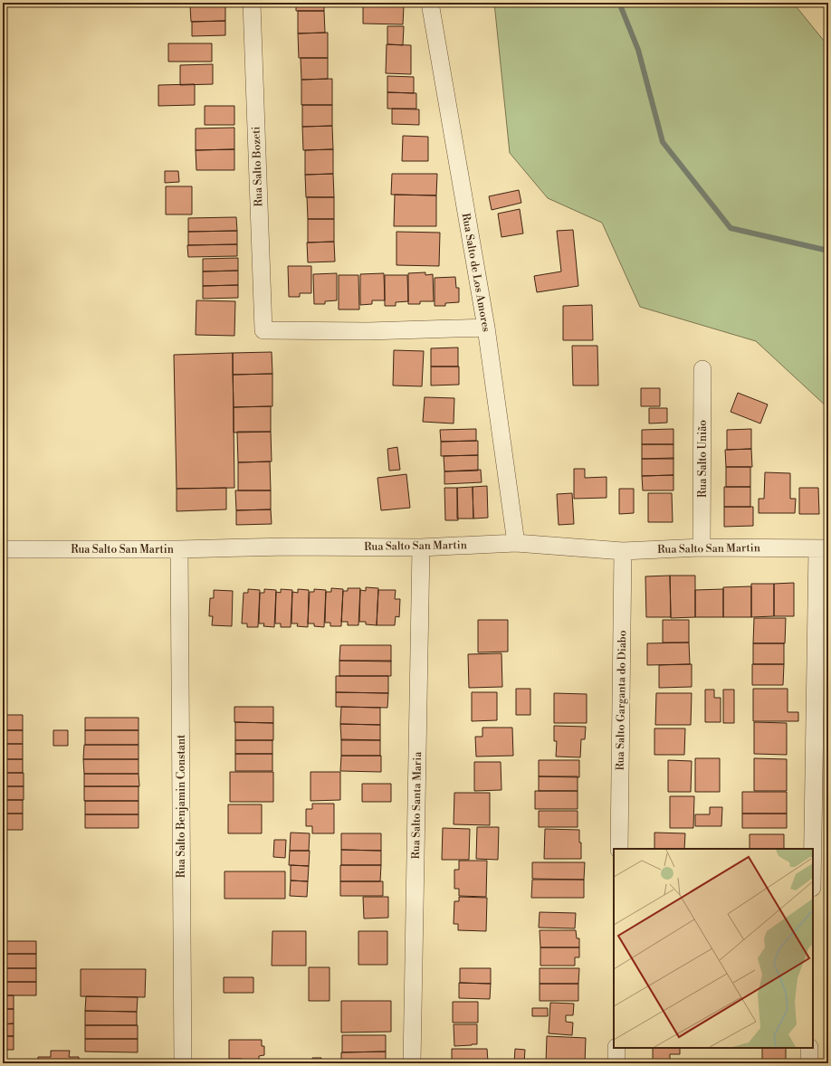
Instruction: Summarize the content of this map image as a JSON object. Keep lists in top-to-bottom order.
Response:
{
  "streets": {
    "street": [
      "Rua Salto Bozeti",
      "Rua Salto de Los Amores",
      "Rua Salto União",
      "Rua Salto San Martin",
      "Rua Salto Garganta do Diabo",
      "Rua Salto Santa Maria",
      "Rua Salto Benjamin Constant"
    ]
  },
  "crossings": [
    ["Rua Salto Bozeti", "Rua Salto de Los Amores"],
    ["Rua Salto de Los Amores", "Rua Salto San Martin"],
    ["Rua Salto União", "Rua Salto San Martin"],
    ["Rua Salto San Martin", "Rua Salto Garganta do Diabo"],
    ["Rua Salto San Martin", "Rua Salto Santa Maria"],
    ["Rua Salto San Martin", "Rua Salto Benjamin Constant"]
  ]
}
